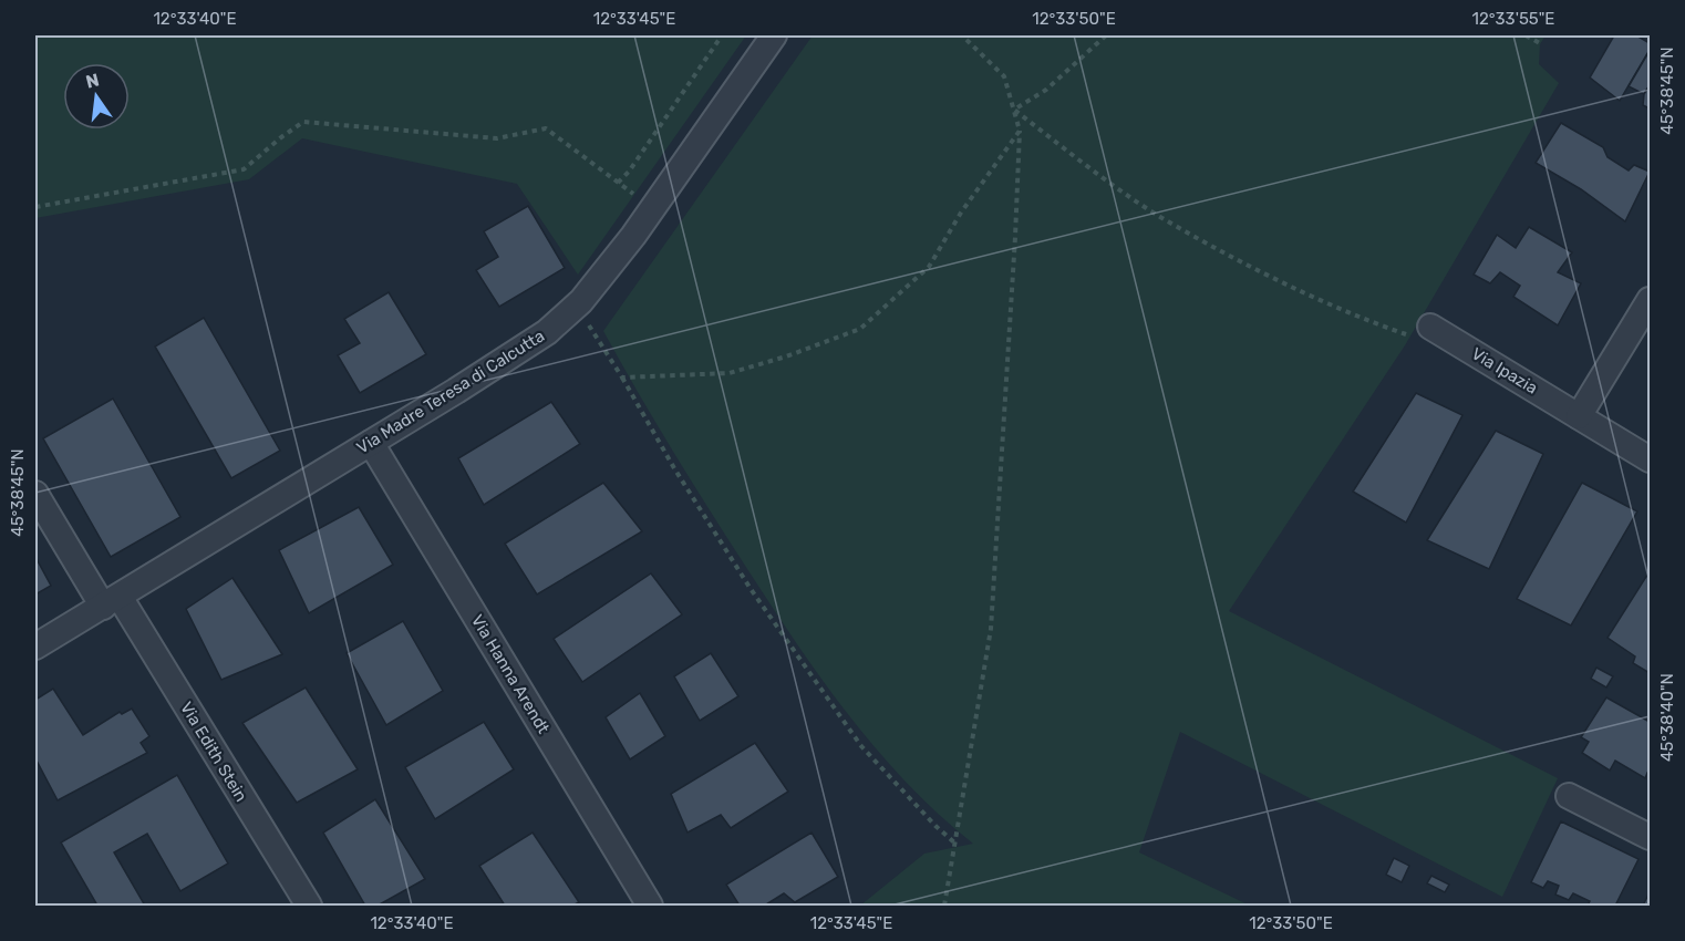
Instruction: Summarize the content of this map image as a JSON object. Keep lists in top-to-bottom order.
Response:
{
  "streets": {
    "street": [
      "Via Ipazia",
      "Via Madre Teresa di Calcutta",
      "Via Hanna Arendt",
      "Via Edith Stein"
    ]
  },
  "crossings": [
    ["Via Madre Teresa di Calcutta", "Via Hanna Arendt"],
    ["Via Madre Teresa di Calcutta", "Via Edith Stein"]
  ],
  "north": "top",
  "coordinates": [
    "12°33'40\"E",
    "12°33'45\"E",
    "12°33'50\"E",
    "12°33'55\"E",
    "45°38'45\"N",
    "45°38'40\"N"
  ]
}
